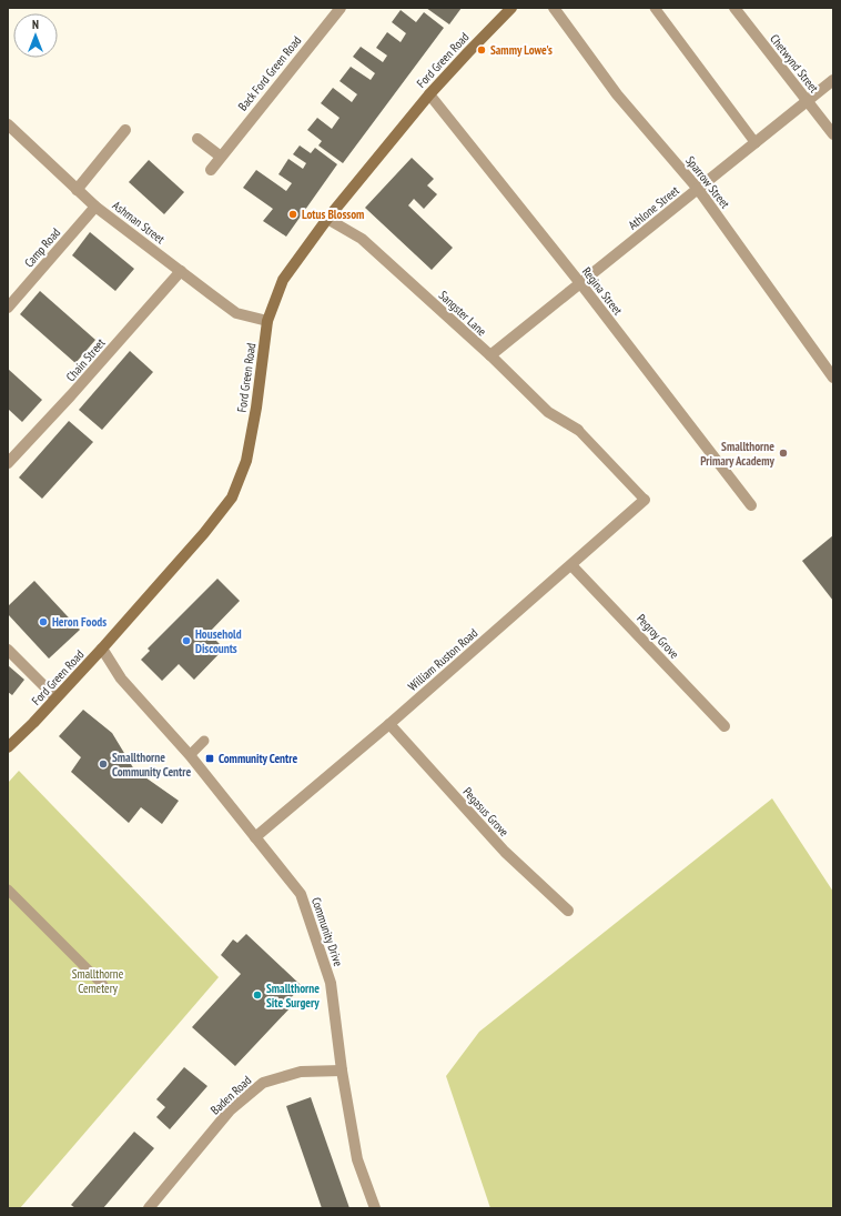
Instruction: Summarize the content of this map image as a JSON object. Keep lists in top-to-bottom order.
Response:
{
  "streets": {
    "main road": ["Ford Green Road"],
    "street": [
      "Chetwynd Street",
      "Back Ford Green Road",
      "Sparrow Street",
      "Athlone Street",
      "Ashman Street",
      "Camp Road",
      "Regina Street",
      "Sangster Lane",
      "Chain Street",
      "Pegroy Grove",
      "William Ruston Road",
      "Pegasus Grove",
      "Community Drive",
      "Baden Road"
    ]
  },
  "crossings": [
    ["Ford Green Road", "Ashman Street"],
    ["Ford Green Road", "Regina Street"],
    ["Ford Green Road", "Sangster Lane"],
    ["Ford Green Road", "Community Drive"],
    ["Chetwynd Street", "Athlone Street"],
    ["Sparrow Street", "Athlone Street"],
    ["Athlone Street", "Regina Street"],
    ["Athlone Street", "Sangster Lane"],
    ["Ashman Street", "Camp Road"],
    ["Ashman Street", "Chain Street"],
    ["Pegroy Grove", "William Ruston Road"],
    ["William Ruston Road", "Pegasus Grove"],
    ["William Ruston Road", "Community Drive"],
    ["Community Drive", "Baden Road"]
  ],
  "parks": ["Smallthorne Cemetery"],
  "places": {
    "other": [
      "Sammy Lowe's",
      "Lotus Blossom",
      "Smallthorne Primary Academy",
      "Heron Foods",
      "Household Discounts",
      "Smallthorne Community Centre",
      "Smallthorne Site Surgery"
    ],
    "transit": ["Community Centre"]
  },
  "north": "top"
}
